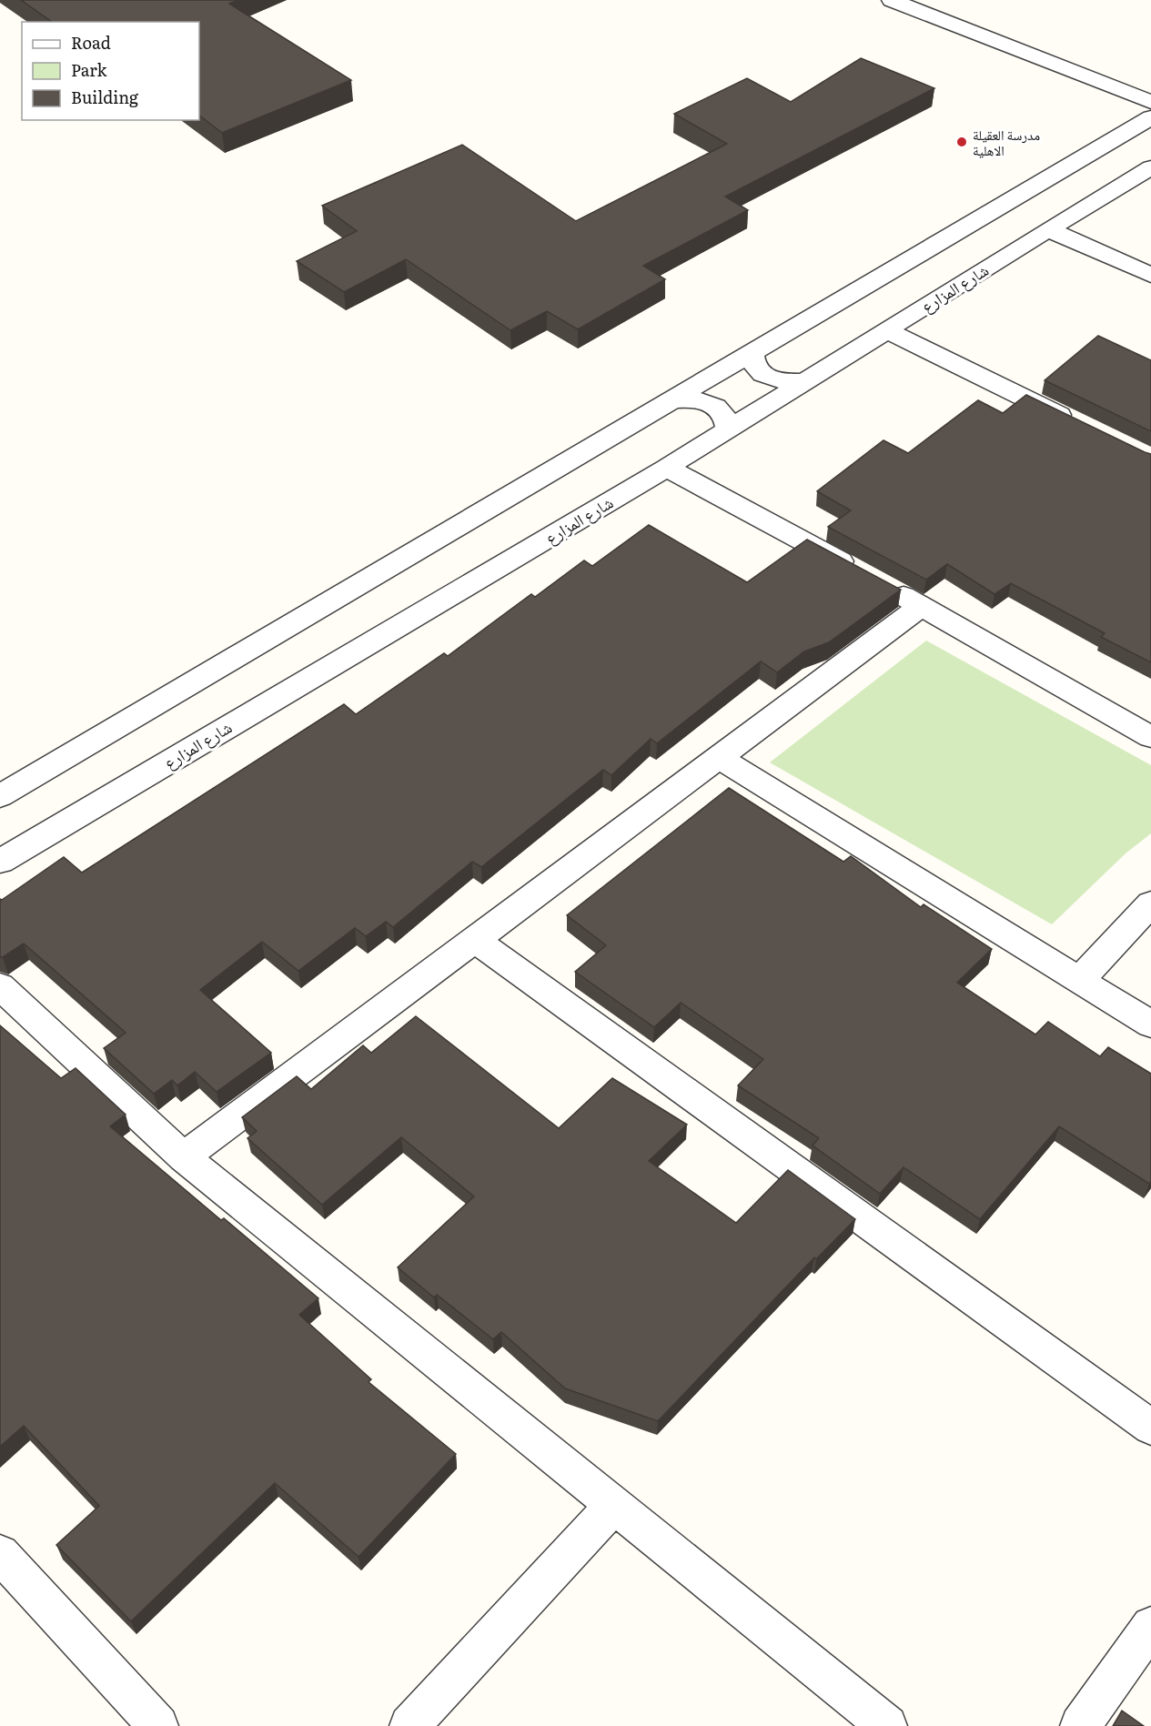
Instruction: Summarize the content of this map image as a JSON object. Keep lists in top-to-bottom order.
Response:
{
  "streets": {
    "street": ["شارع المزارع"]
  },
  "places": ["مدرسة العقيلة الاهلية"],
  "legend": ["Road", "Park", "Building"]
}
